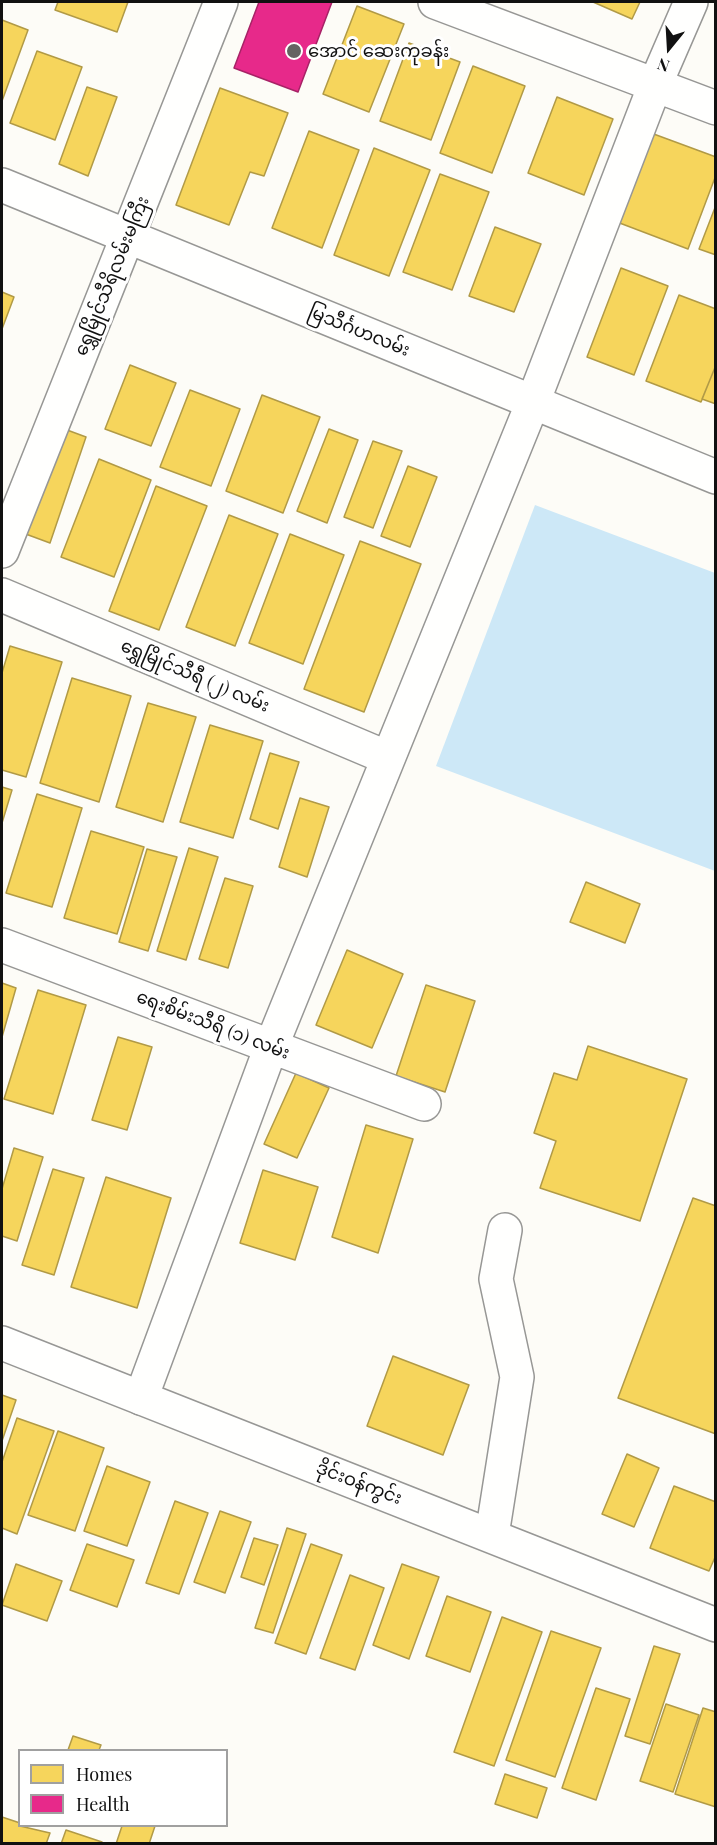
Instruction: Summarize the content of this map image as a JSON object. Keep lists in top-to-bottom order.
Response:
{
  "streets": {
    "street": [
      "ရွှေမြိုင်သီရိလမ်းမကြီး",
      "မြသီင်္ဂဟလမ်း",
      "ရွှေမြိုင်သီရီ (၂) လမ်း",
      "ရေးစိမ်းသီရိ (၁) လမ်း",
      "ဒိုင်းဝန်ကွင်း"
    ]
  },
  "crossings": [
    ["ရွှေမြိုင်သီရိလမ်းမကြီး", "မြသီင်္ဂဟလမ်း"]
  ],
  "places": ["အောင် ဆေးကုခန်း"],
  "legend": ["Homes", "Health"],
  "north": "bottom"
}
